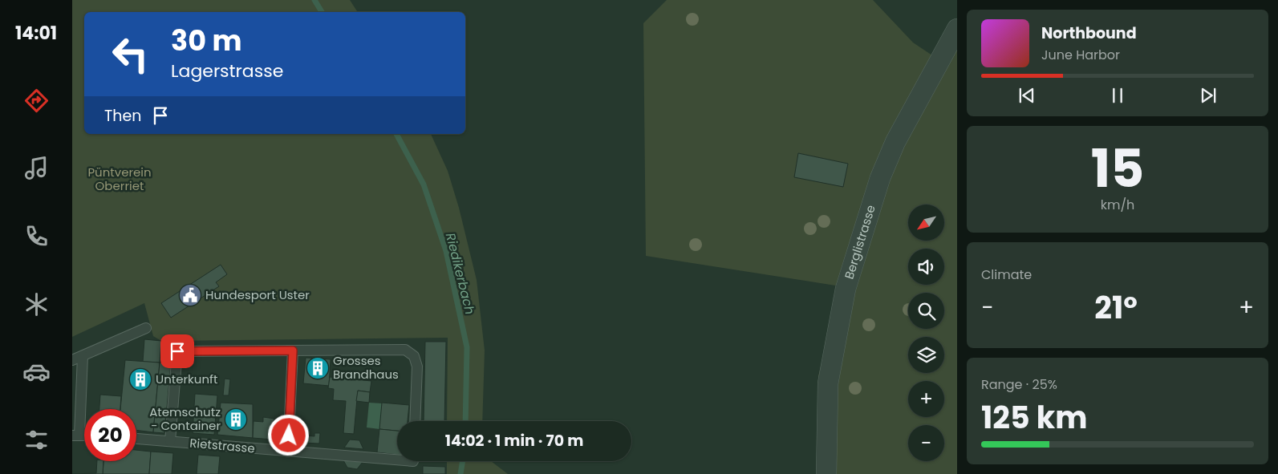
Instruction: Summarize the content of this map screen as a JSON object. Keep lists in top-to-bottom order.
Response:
{
  "streets": {
    "street": ["Berglistrasse"],
    "lane": ["Rietstrasse"]
  },
  "water": ["Riedikerbach"],
  "parks": ["Püntverein Oberriet"],
  "places": {
    "public building": ["Hundesport Uster"],
    "building": ["Grosses Brandhaus", "Unterkunft", "Atemschutz - Container"]
  },
  "north": "bottom left",
  "page": {
    "tabs": "14:01",
    "turn": ["30 m", "Lagerstrasse"],
    "song": ["Northbound", "June Harbor"],
    "then": "Then",
    "tile": [
      ["15", "km/h"],
      "Climate",
      ["Range · 25%", "125 km"]
    ],
    "map_buttons": ["+", "−"],
    "heat": ["−", "21°", "+"],
    "limit": "20",
    "trip": "14:02 · 1 min · 70 m"
  }
}
